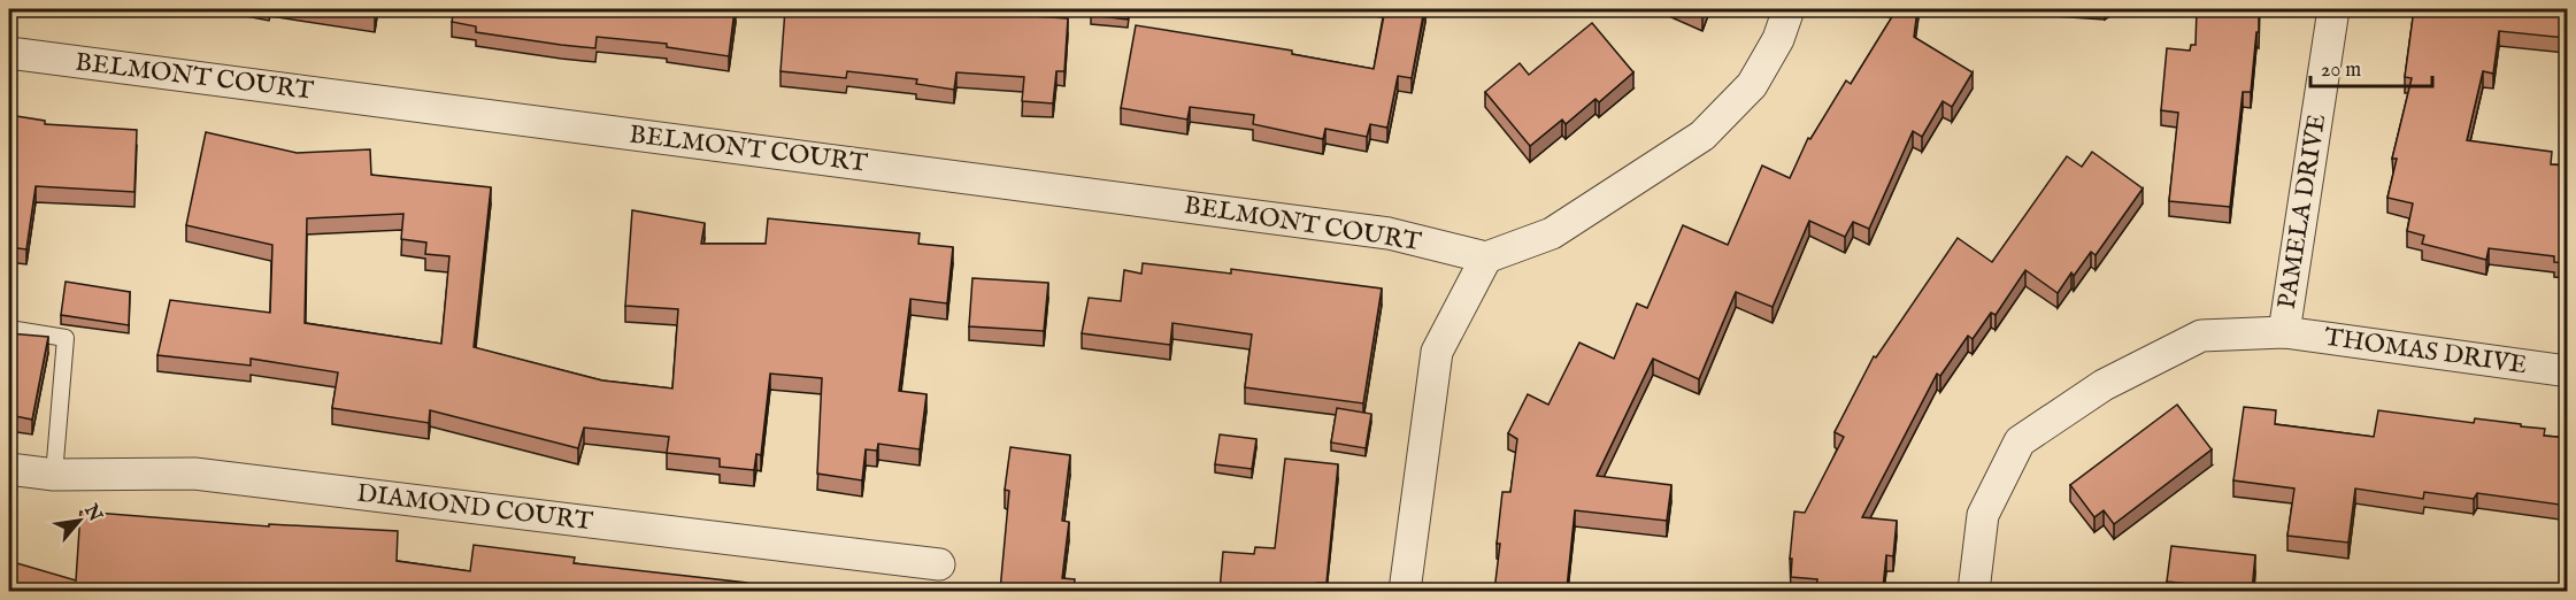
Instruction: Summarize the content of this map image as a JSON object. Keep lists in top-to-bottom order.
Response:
{
  "streets": {
    "street": [
      "BELMONT COURT",
      "PAMELA DRIVE",
      "THOMAS DRIVE",
      "DIAMOND COURT"
    ]
  },
  "crossings": [
    ["PAMELA DRIVE", "THOMAS DRIVE"]
  ],
  "scale_bar": "20 m",
  "north": "top right"
}
